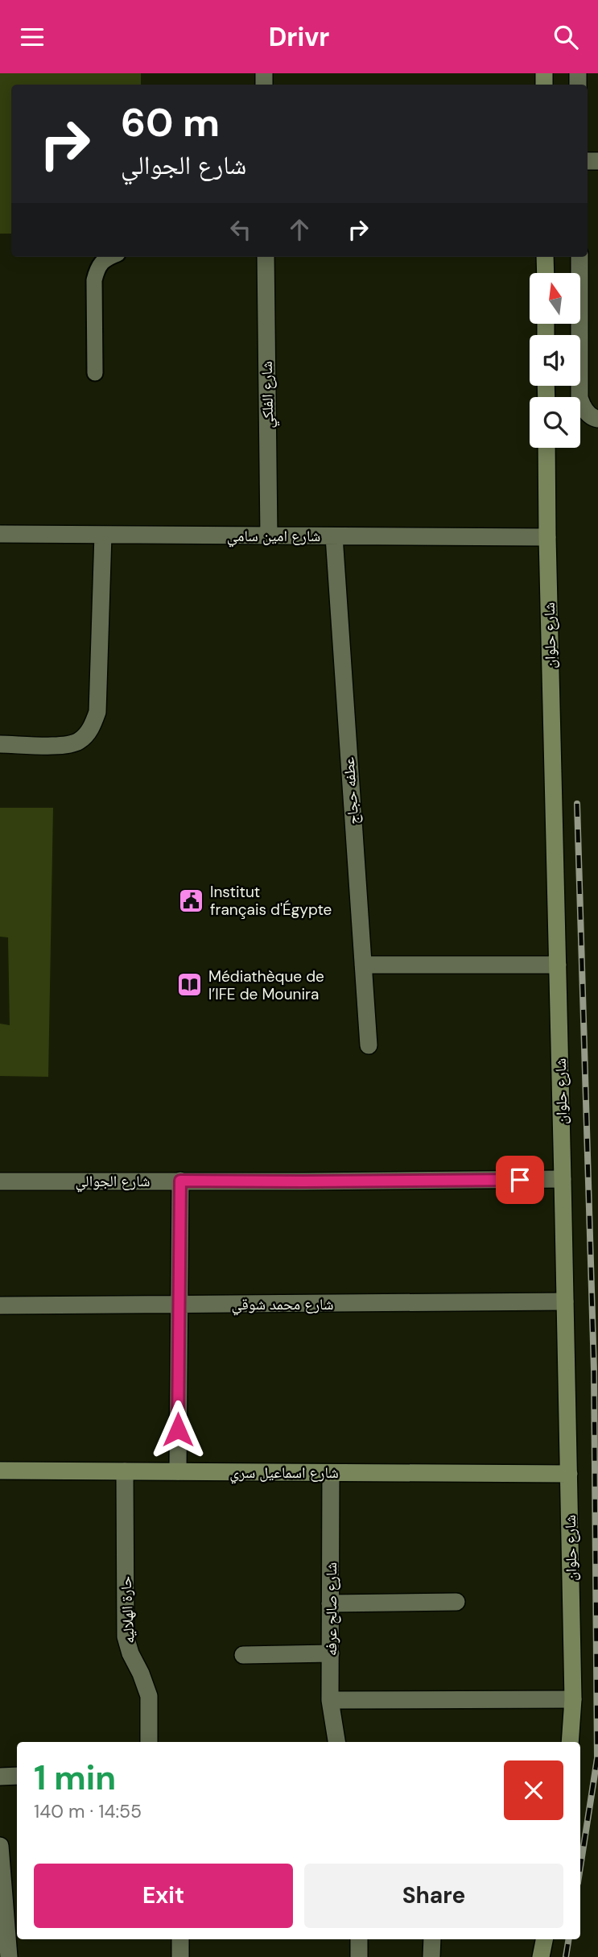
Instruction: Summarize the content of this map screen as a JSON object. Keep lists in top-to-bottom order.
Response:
{
  "streets": {
    "street": [
      "شارع الفلكي",
      "شارع امين سامي",
      "شارع حلوان",
      "عطفه حجاج",
      "شارع الجوالي",
      "شارع محمد شوقي",
      "شارع اسماعيل سري",
      "شارع صالح عرفه",
      "حارة الهلاليه"
    ]
  },
  "crossings": [
    ["شارع الفلكي", "شارع امين سامي"],
    ["شارع امين سامي", "شارع حلوان"],
    ["شارع امين سامي", "عطفه حجاج"],
    ["شارع حلوان", "شارع الجوالي"],
    ["شارع حلوان", "شارع محمد شوقي"],
    ["شارع حلوان", "شارع اسماعيل سري"],
    ["شارع اسماعيل سري", "شارع صالح عرفه"],
    ["شارع اسماعيل سري", "حارة الهلاليه"]
  ],
  "places": {
    "public building": ["Institut français d'Égypte"],
    "library": ["Médiathèque de l’IFE de Mounira"]
  },
  "north": "top",
  "page": {
    "header": "Drivr",
    "turn": ["60 m", "شارع الجوالي"],
    "heading": ["1 min", "140 m · 14:55"],
    "buttons": ["Exit", "Share"]
  }
}
